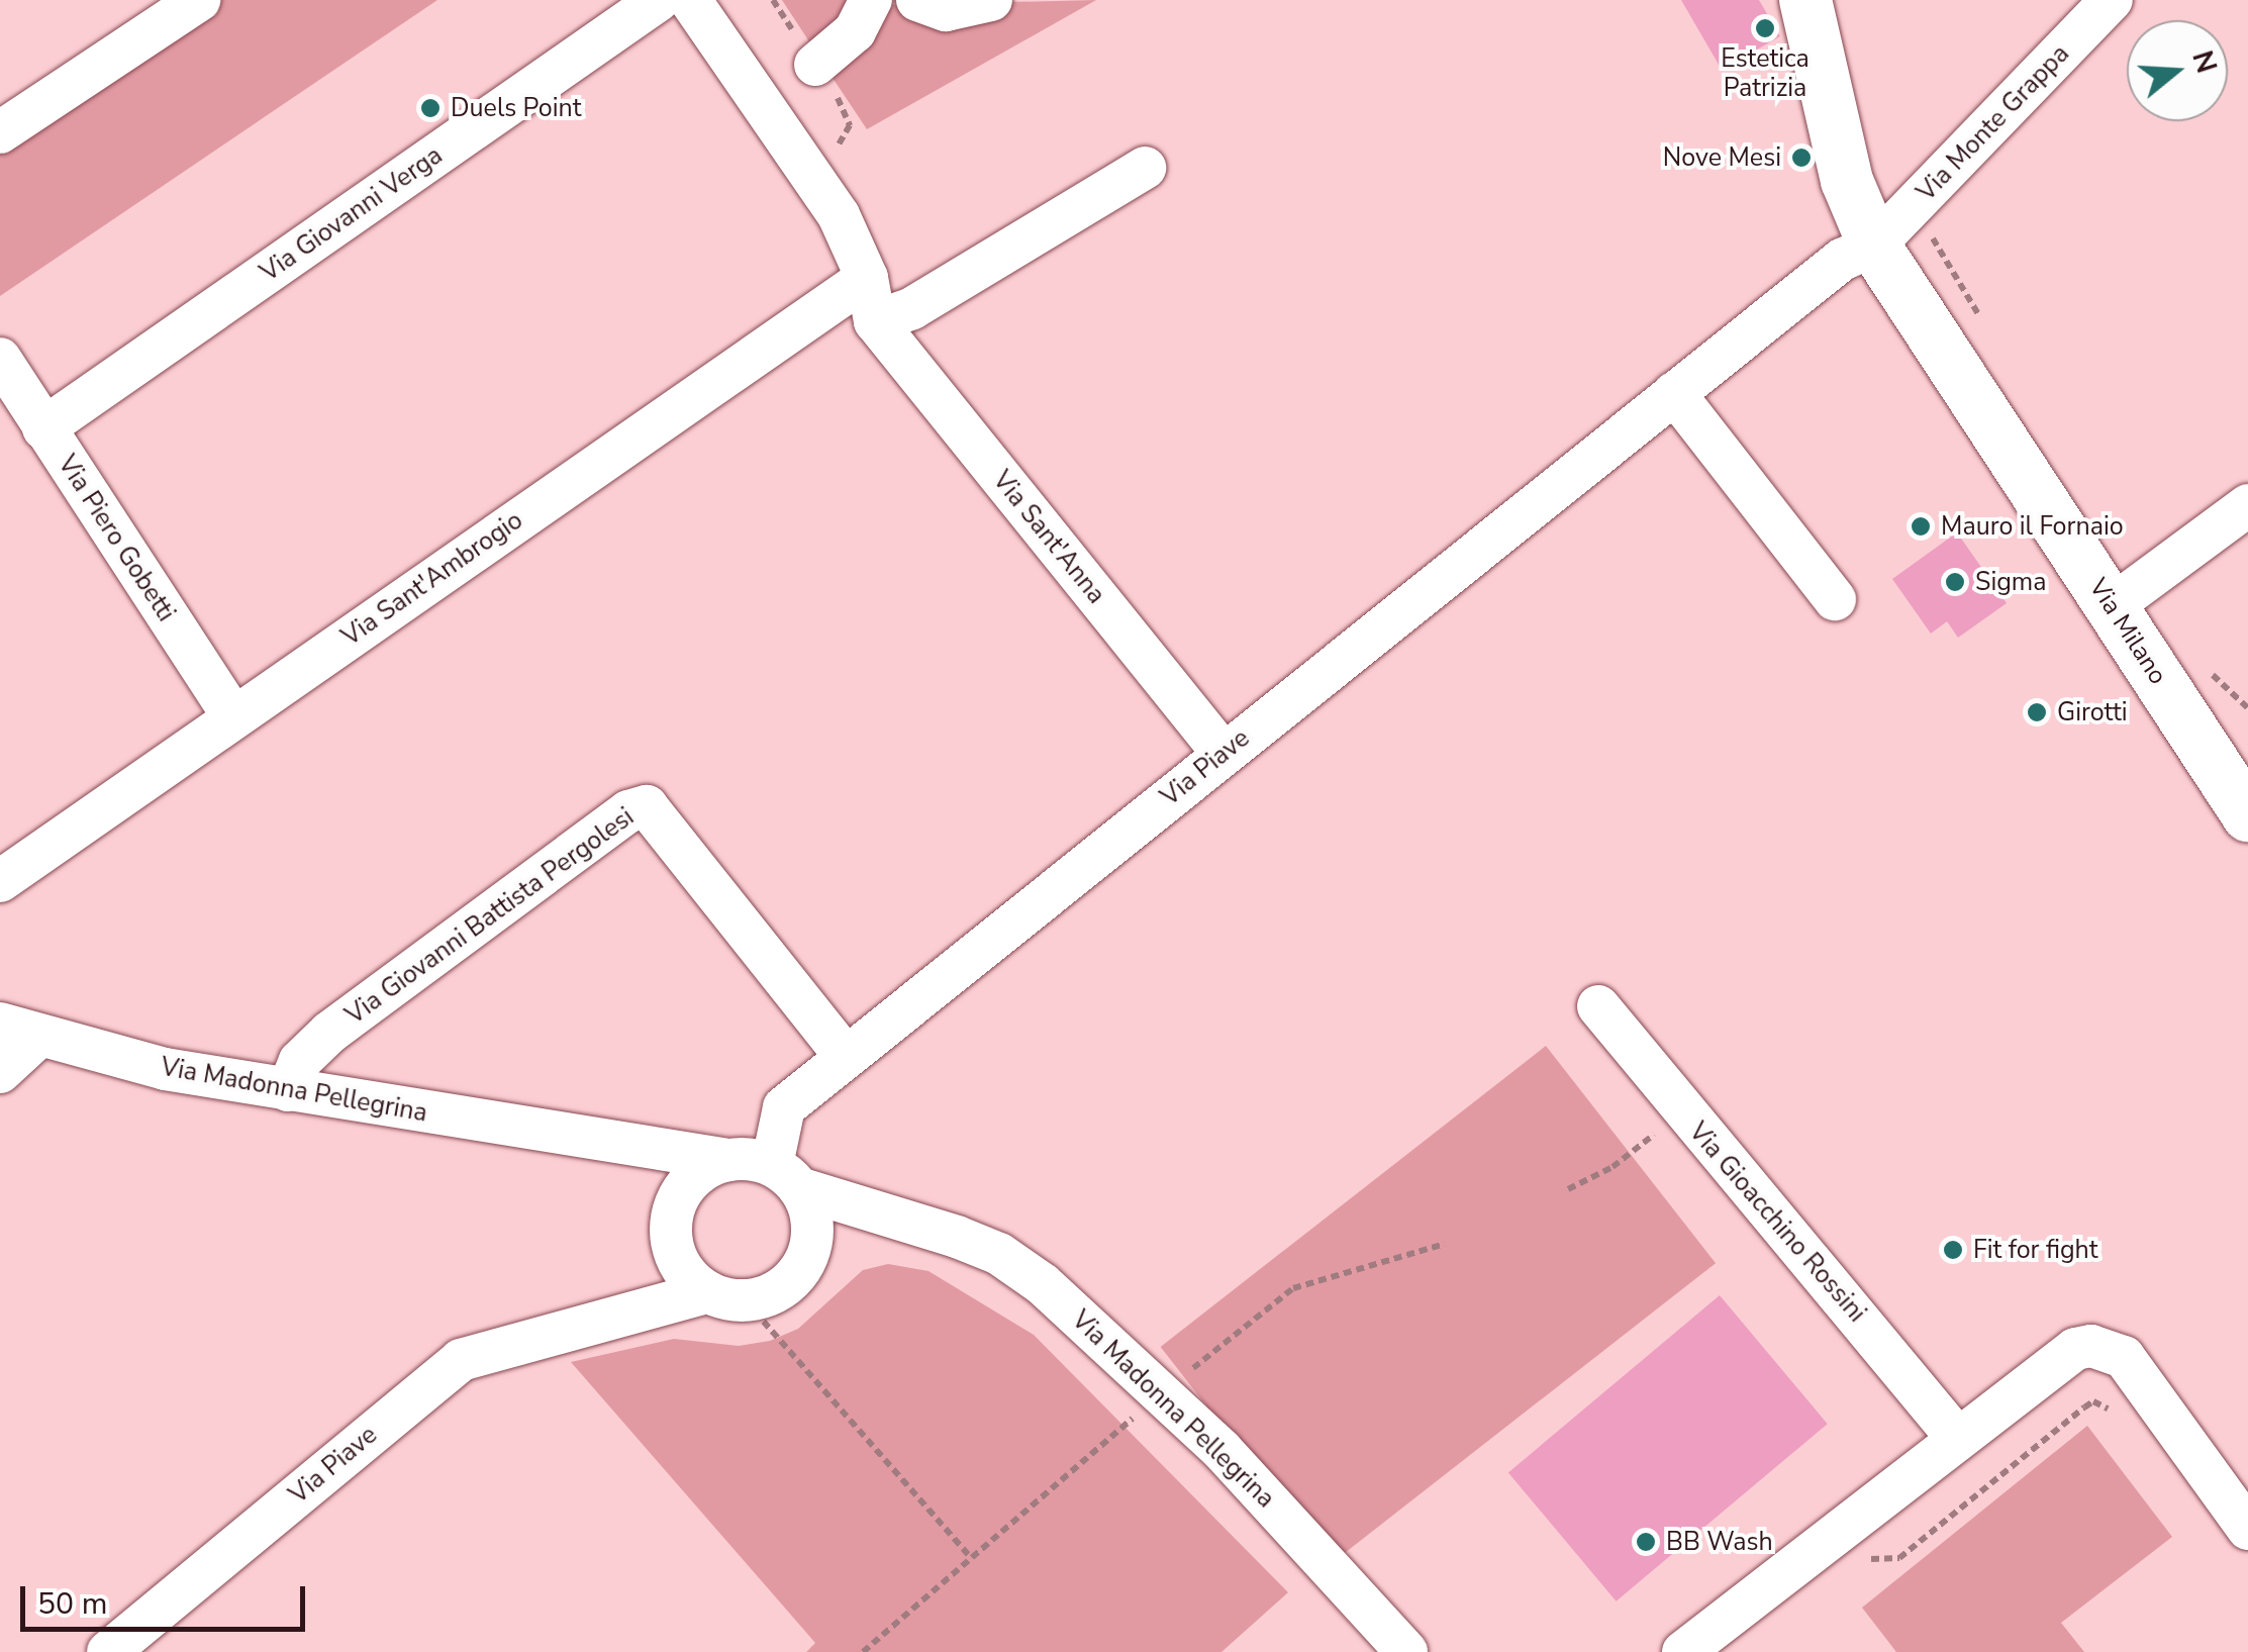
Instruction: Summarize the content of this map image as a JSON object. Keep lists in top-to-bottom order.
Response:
{
  "streets": {
    "main road": ["Via Milano"],
    "street": [
      "Via Monte Grappa",
      "Via Giovanni Verga",
      "Via Sant'Anna",
      "Via Piero Gobetti",
      "Via Sant'Ambrogio",
      "Via Piave",
      "Via Giovanni Battista Pergolesi",
      "Via Madonna Pellegrina",
      "Via Gioacchino Rossini"
    ]
  },
  "crossings": [
    ["Via Monte Grappa", "Via Milano"],
    ["Via Monte Grappa", "Via Piave"],
    ["Via Giovanni Verga", "Via Piero Gobetti"],
    ["Via Sant'Anna", "Via Sant'Ambrogio"],
    ["Via Sant'Anna", "Via Piave"],
    ["Via Piero Gobetti", "Via Sant'Ambrogio"],
    ["Via Milano", "Via Piave"],
    ["Via Piave", "Via Giovanni Battista Pergolesi"],
    ["Via Piave", "Via Madonna Pellegrina"],
    ["Via Giovanni Battista Pergolesi", "Via Madonna Pellegrina"]
  ],
  "places": [
    "Estetica Patrizia",
    "Duels Point",
    "Nove Mesi",
    "Mauro il Fornaio",
    "Sigma",
    "Girotti",
    "Fit for fight",
    "BB Wash"
  ],
  "scale_bar": "50 m",
  "north": "right"
}
